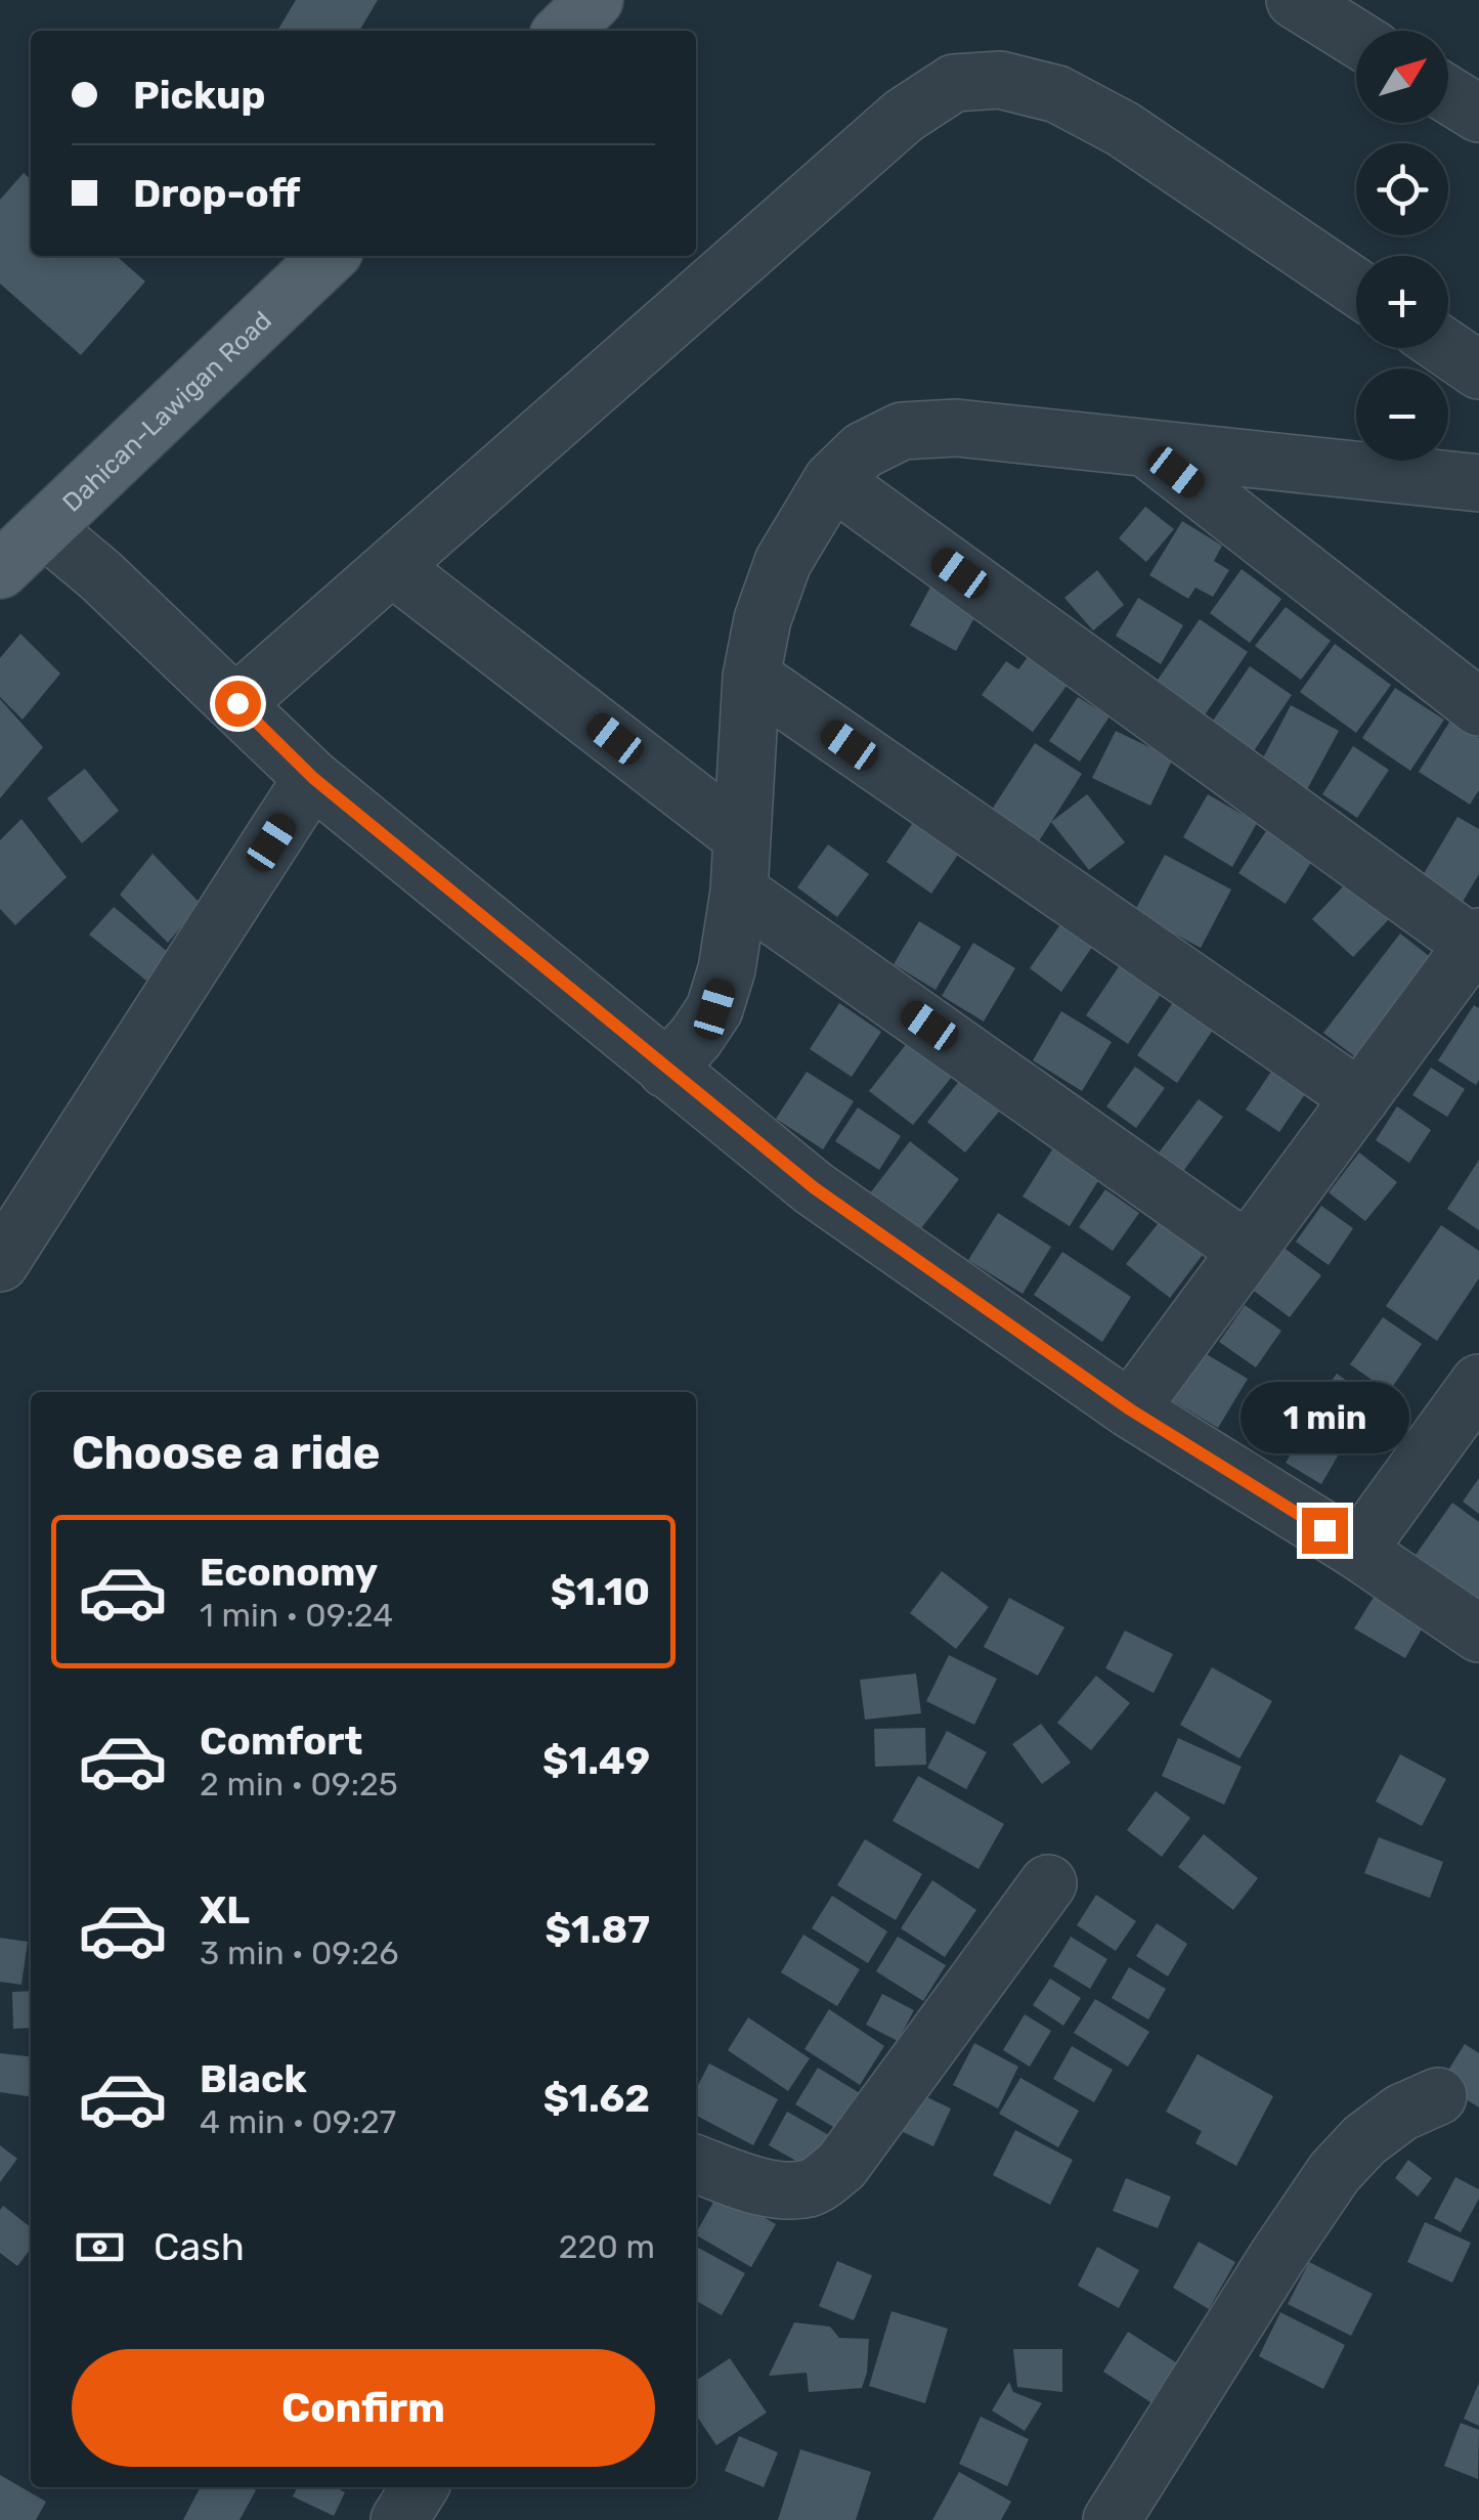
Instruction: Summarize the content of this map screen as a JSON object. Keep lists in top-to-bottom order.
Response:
{
  "streets": {
    "main road": ["Dahican-Lawigan Road"]
  },
  "north": "top right",
  "page": {
    "map_buttons": ["+", "−"],
    "banner": ["Pickup", "Drop-off"],
    "bubble": "1 min",
    "heading": "Choose a ride",
    "list": [
      {
        "name": "Economy",
        "note": "1 min · 09:24",
        "value": "$1.10"
      },
      {
        "name": "Comfort",
        "note": "2 min · 09:25",
        "value": "$1.49"
      },
      {
        "name": "XL",
        "note": "3 min · 09:26",
        "value": "$1.87"
      },
      {
        "name": "Black",
        "note": "4 min · 09:27",
        "value": "$1.62"
      }
    ],
    "pay": ["Cash", "220 m"],
    "buttons": "Confirm"
  }
}
